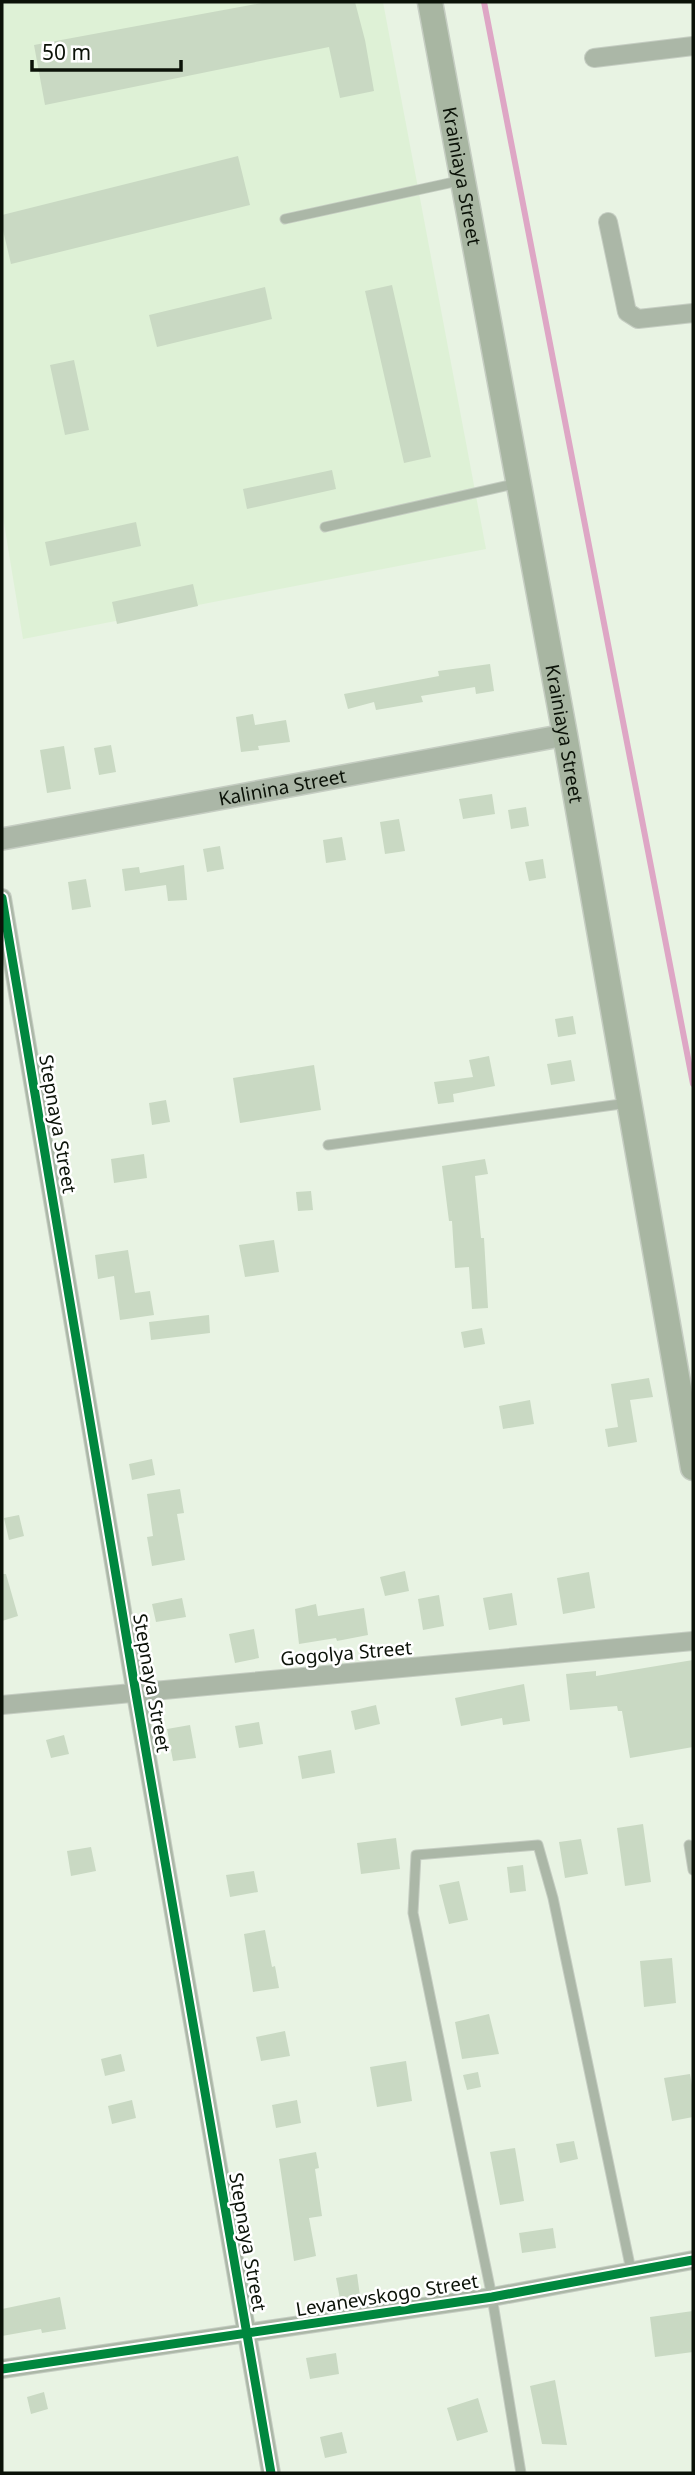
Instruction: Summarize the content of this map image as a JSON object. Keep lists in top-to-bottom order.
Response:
{
  "streets": {
    "main road": ["Krainiaya Street"],
    "street": [
      "Kalinina Street",
      "Stepnaya Street",
      "Gogolya Street",
      "Levanevskogo Street"
    ]
  },
  "crossings": [
    ["Krainiaya Street", "Kalinina Street"],
    ["Stepnaya Street", "Gogolya Street"],
    ["Stepnaya Street", "Levanevskogo Street"]
  ],
  "scale_bar": "50 m"
}
